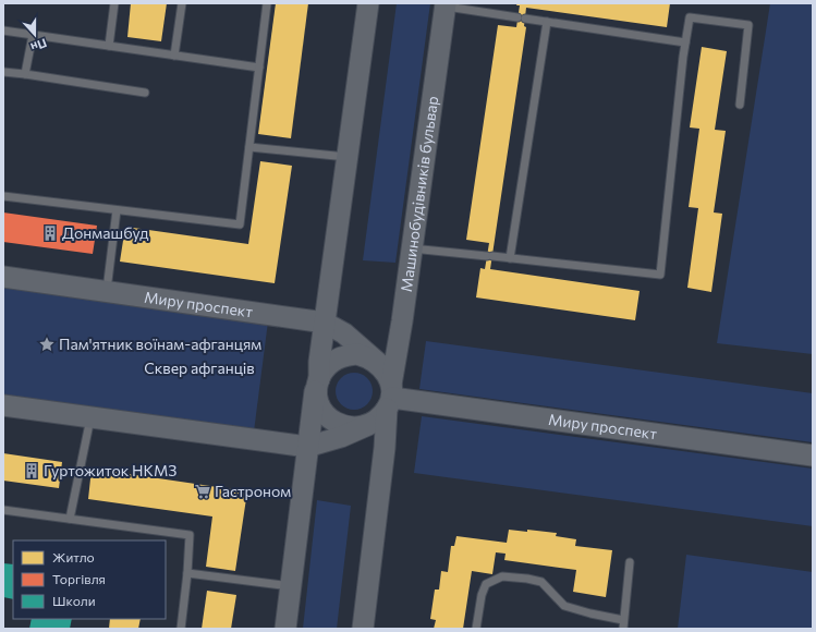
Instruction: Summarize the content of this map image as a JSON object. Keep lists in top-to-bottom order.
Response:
{
  "streets": {
    "street": ["Машинобудівників бульвар", "Миру проспект"]
  },
  "crossings": [
    ["Машинобудівників бульвар", "Миру проспект"]
  ],
  "parks": ["Сквер афганців"],
  "places": {
    "building": ["Донмашбуд", "Гуртожиток НКМЗ"],
    "place": ["Пам'ятник воїнам-афганцям"],
    "supermarket": ["Гастроном"]
  },
  "legend": ["Житло", "Торгівля", "Школи"],
  "north": "bottom"
}
